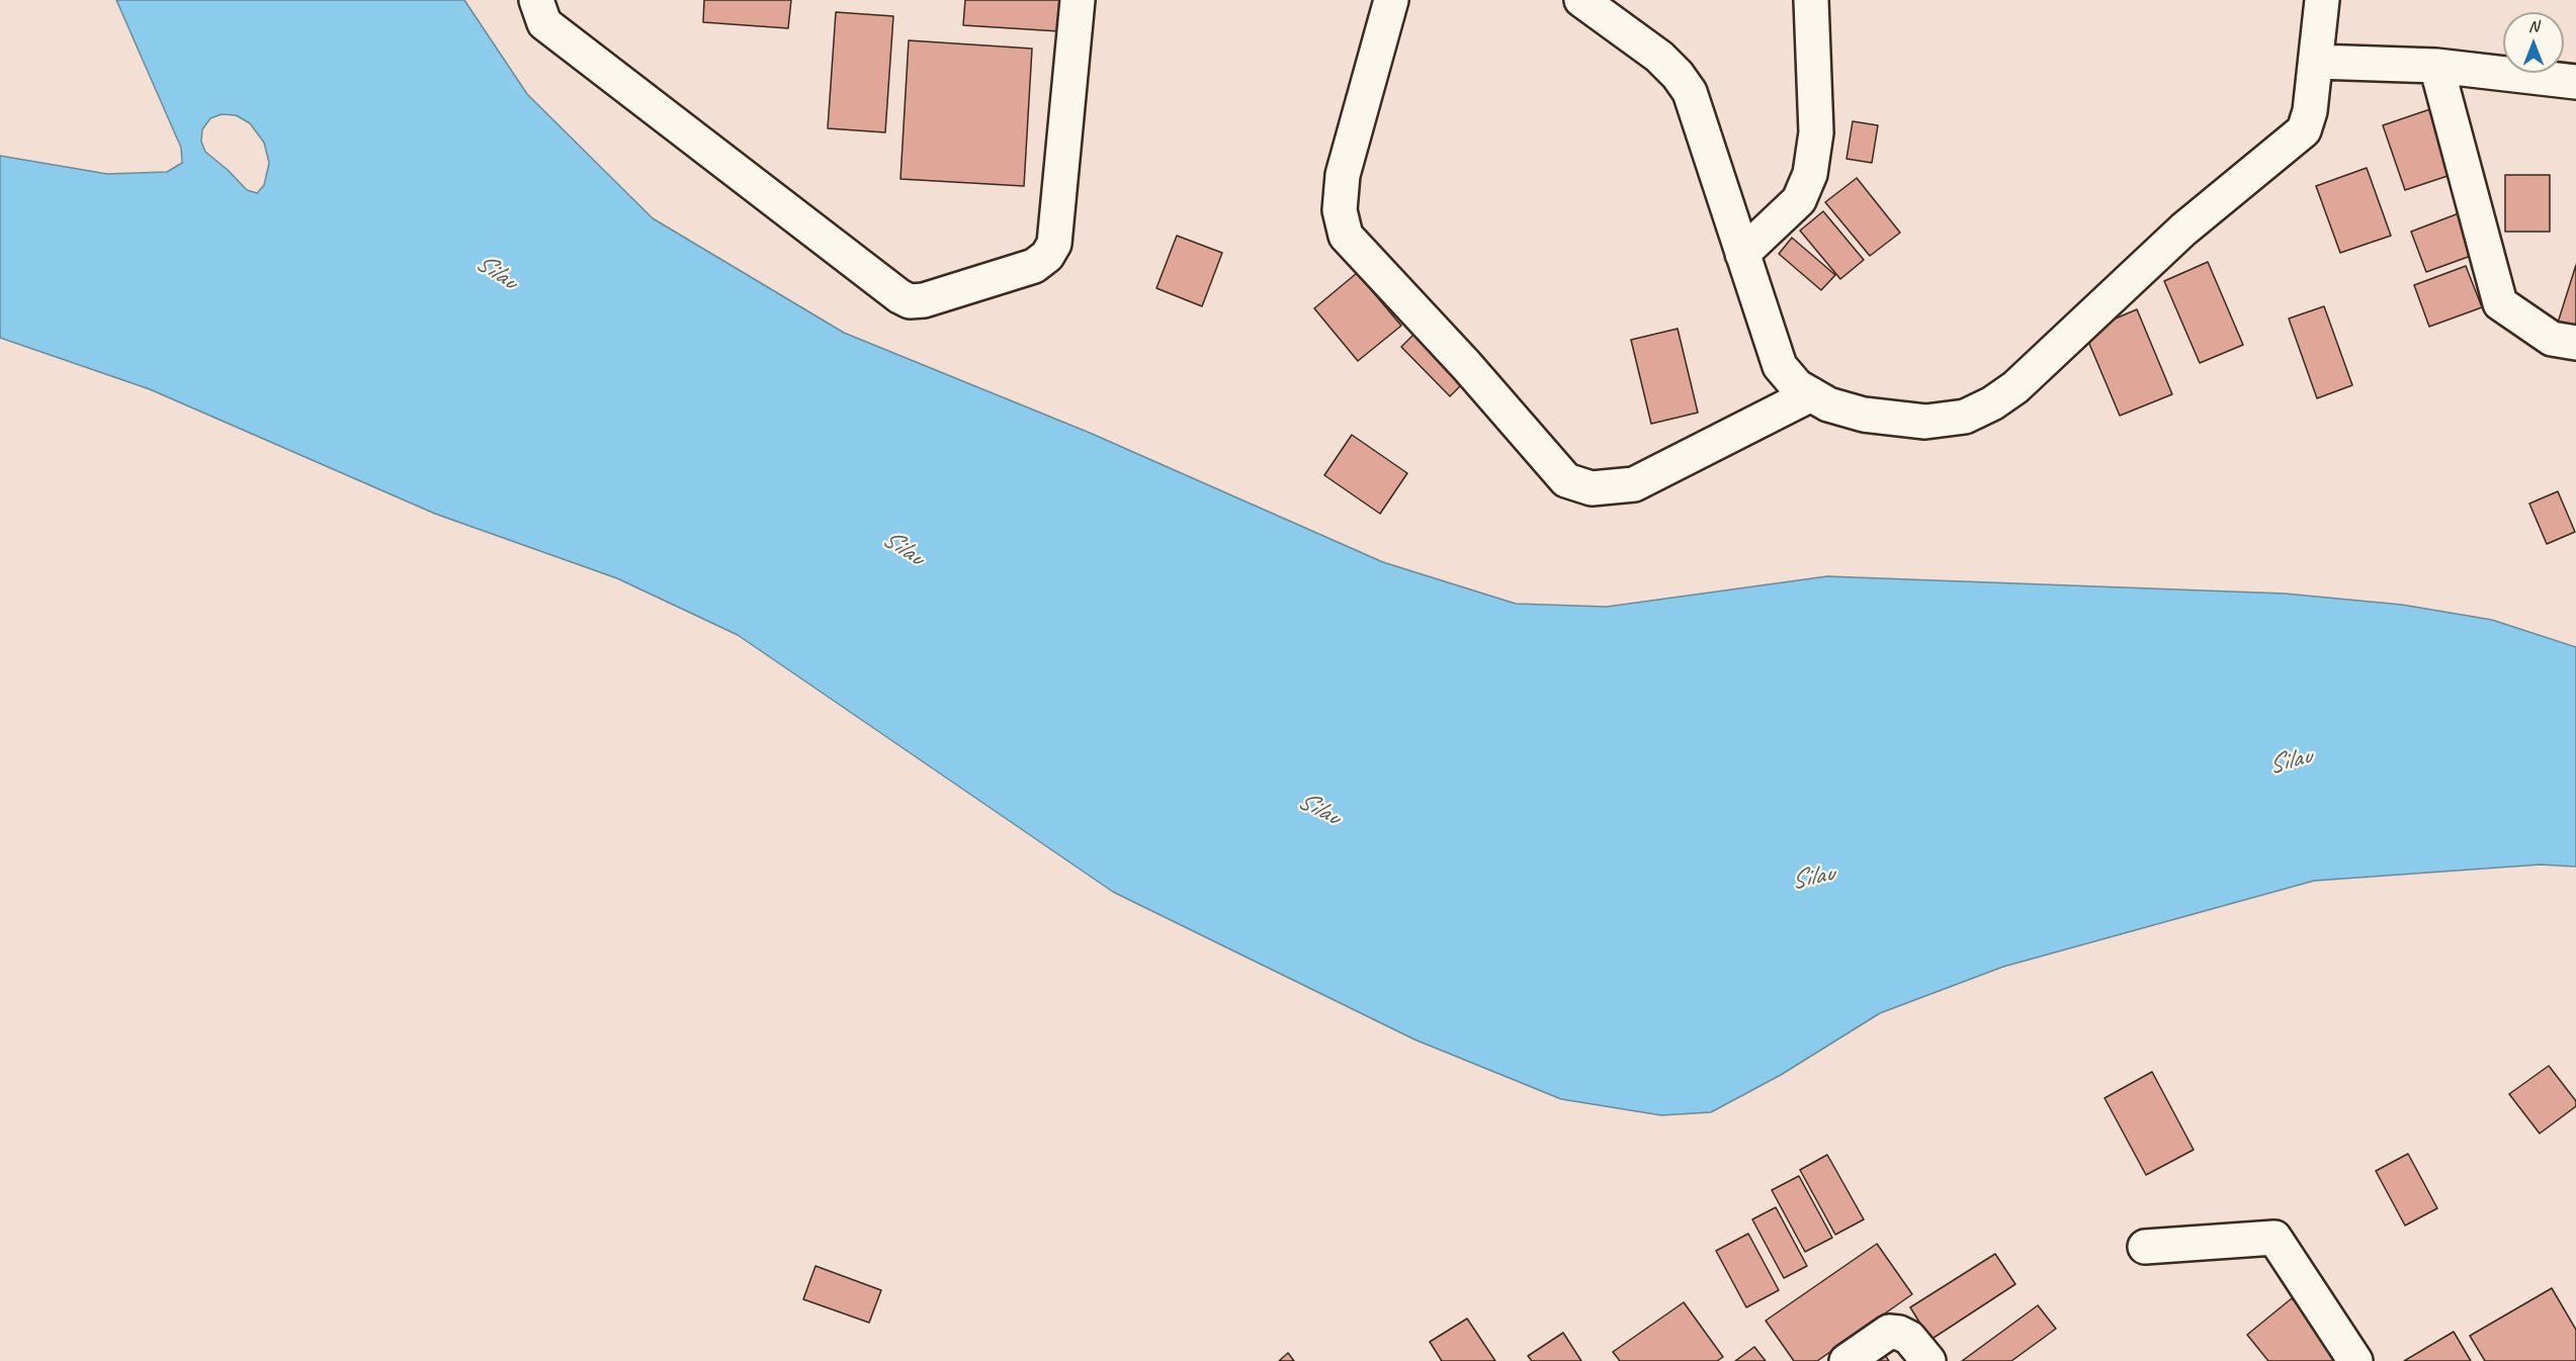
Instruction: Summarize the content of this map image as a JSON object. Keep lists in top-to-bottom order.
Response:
{
  "water": ["Silau"],
  "north": "top"
}
